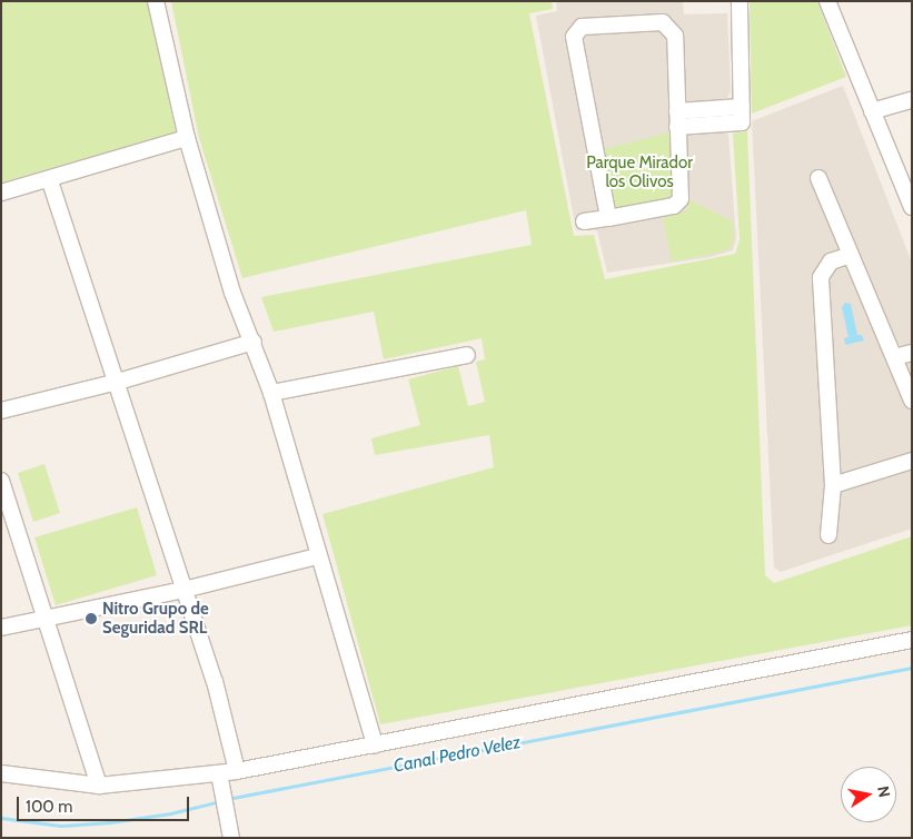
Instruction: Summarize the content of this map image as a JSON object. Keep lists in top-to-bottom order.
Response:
{
  "water": ["Canal Pedro Velez"],
  "parks": ["Parque Mirador los Olivos"],
  "places": ["Nitro Grupo de Seguridad SRL"],
  "scale_bar": "100 m",
  "north": "right"
}
